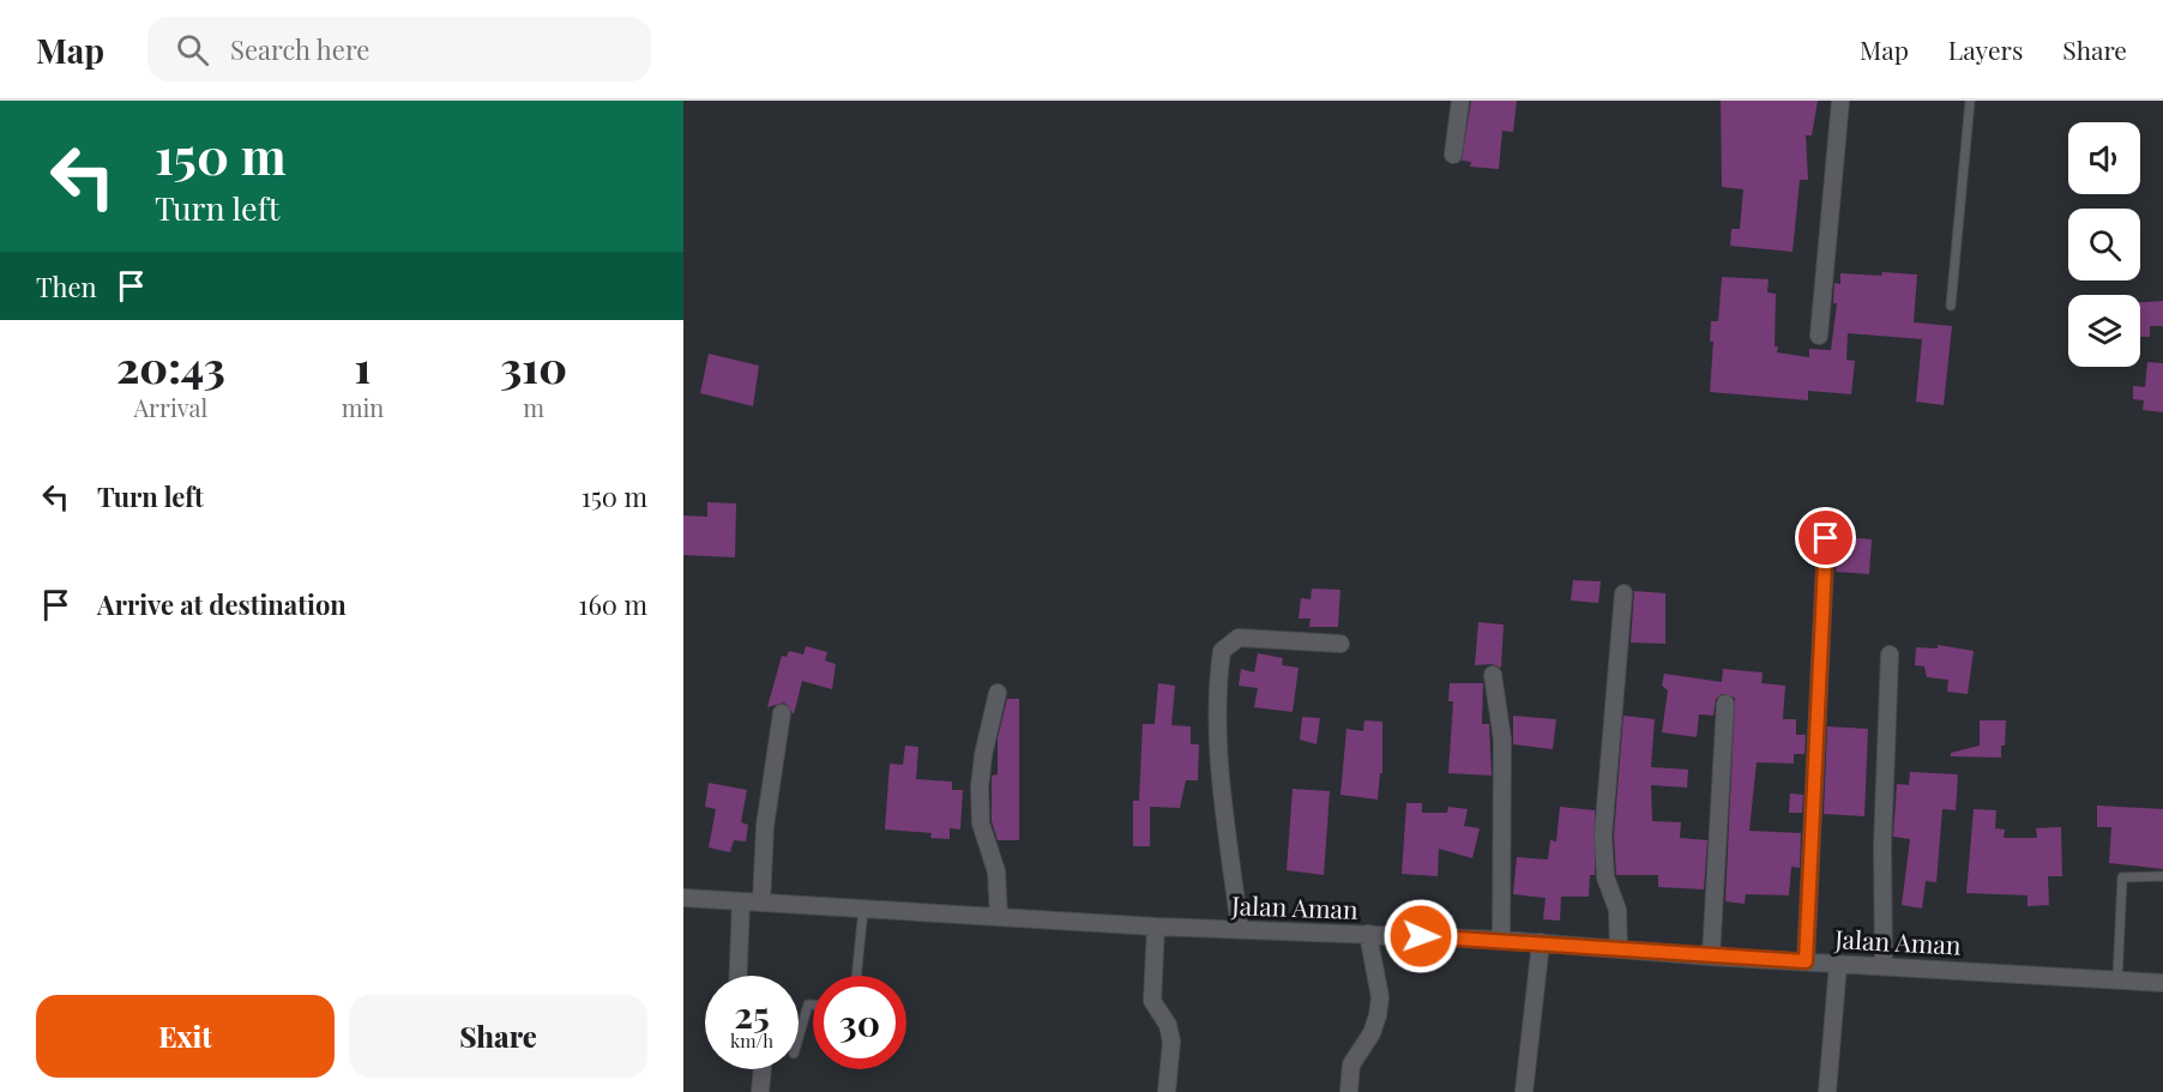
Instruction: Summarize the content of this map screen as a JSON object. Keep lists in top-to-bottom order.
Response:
{
  "streets": {
    "street": ["Jalan Aman"]
  },
  "page": {
    "header": "Map",
    "search": "Search here",
    "nav": ["Map", "Layers", "Share"],
    "turn": ["150 m", "Turn left"],
    "then": "Then",
    "eta": [
      "20:43",
      "Arrival",
      "1",
      "min",
      "310",
      "m"
    ],
    "list": [
      {
        "name": "Turn left",
        "value": "150 m"
      },
      {
        "name": "Arrive at destination",
        "value": "160 m"
      }
    ],
    "speed": "25 km/h",
    "limit": "30",
    "buttons": ["Exit", "Share"]
  }
}
